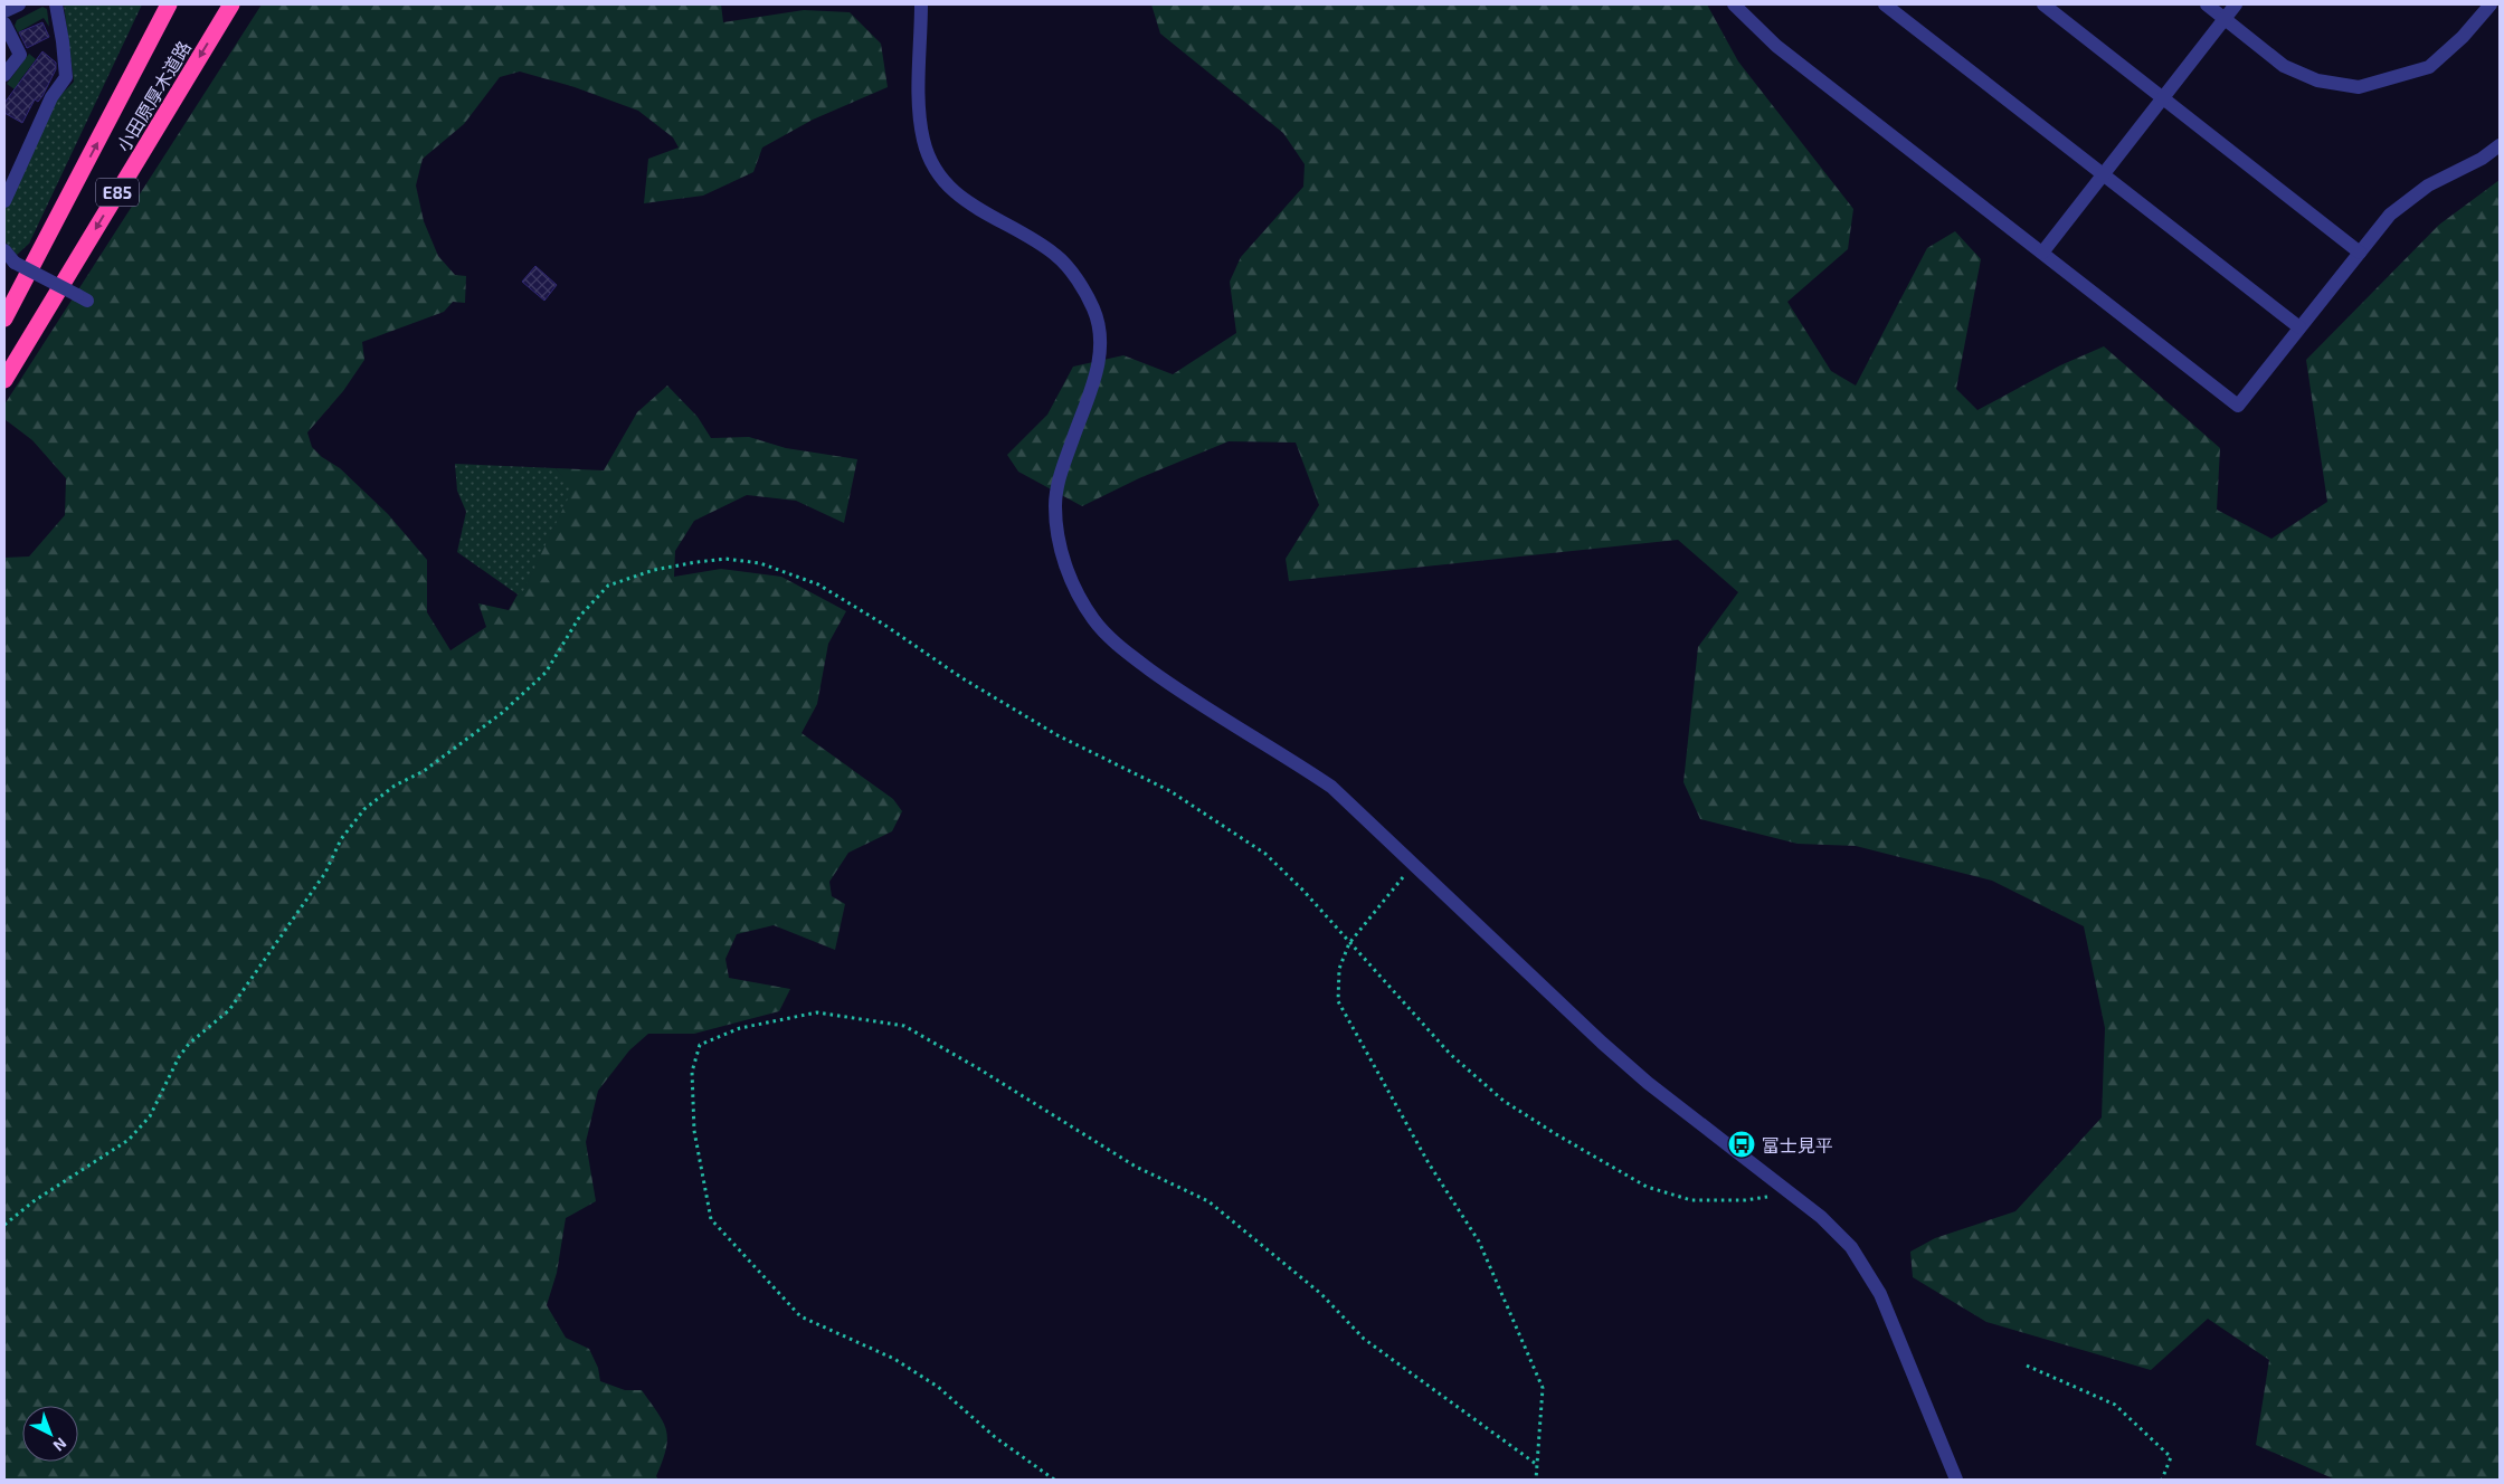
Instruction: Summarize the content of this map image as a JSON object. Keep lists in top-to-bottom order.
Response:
{
  "streets": {
    "highway": ["小田原厚木道路", "E85"]
  },
  "places": {
    "bus stop": ["富士見平"]
  },
  "north": "bottom right"
}
